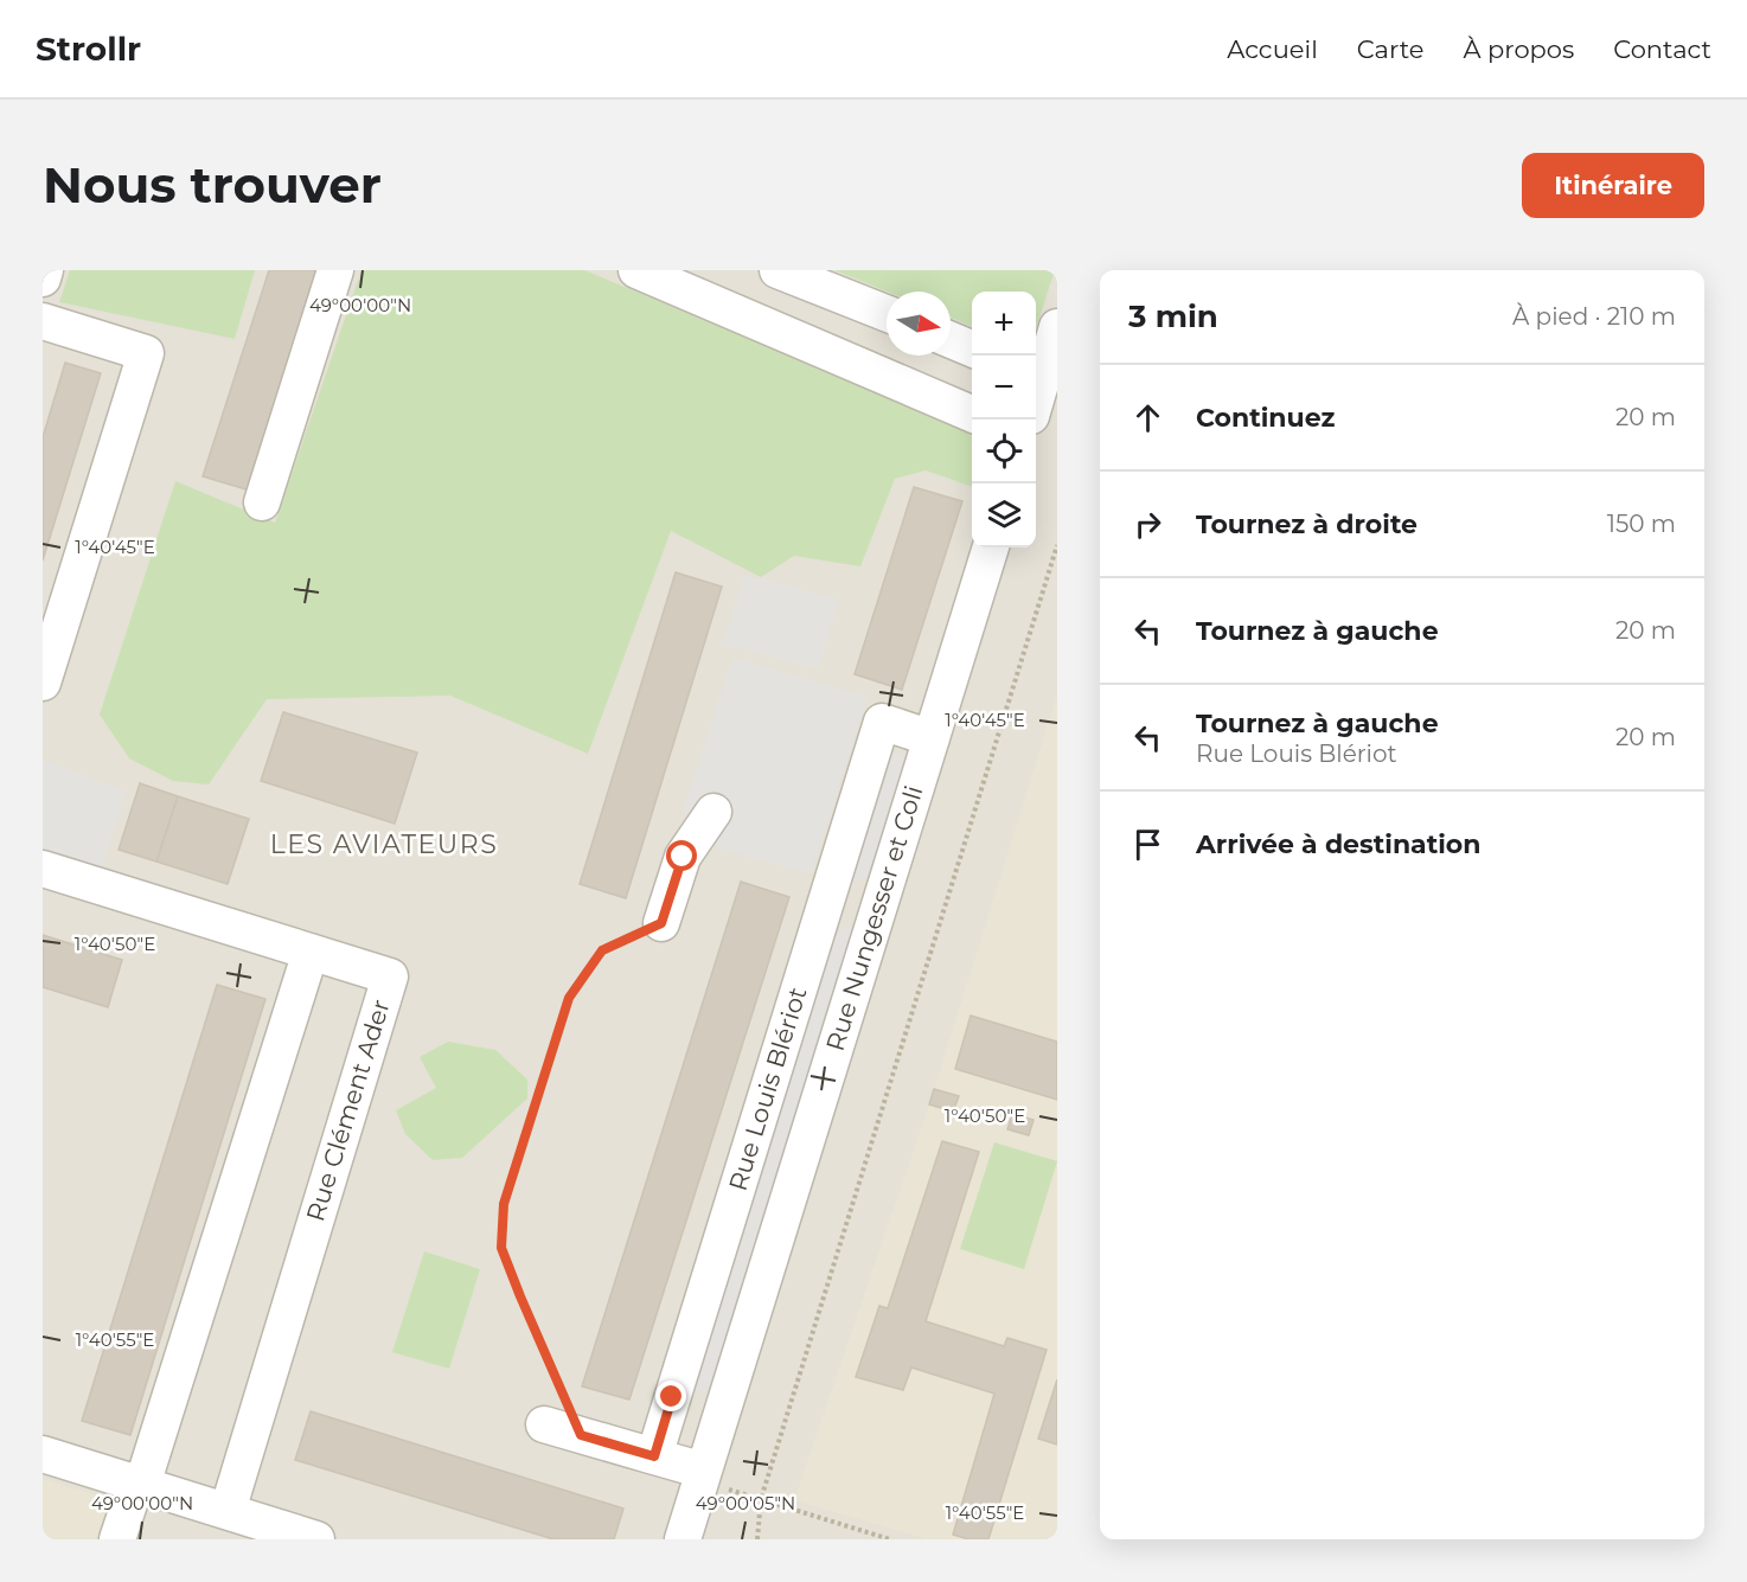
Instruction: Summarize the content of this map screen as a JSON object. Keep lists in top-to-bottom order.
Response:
{
  "streets": {
    "street": ["Rue Nungesser et Coli", "Rue Louis Blériot", "Rue Clément Ader"]
  },
  "crossings": [
    ["Rue Nungesser et Coli", "Rue Louis Blériot"]
  ],
  "districts": ["LES AVIATEURS"],
  "north": "right",
  "page": {
    "header": "Strollr",
    "nav": [
      "Accueil",
      "Carte",
      "À propos",
      "Contact"
    ],
    "buttons": "Itinéraire",
    "title": "Nous trouver",
    "heading": ["3 min", "À pied · 210 m"],
    "map_buttons": ["+", "−"],
    "list": [
      ["Continuez", "20 m"],
      ["Tournez à droite", "150 m"],
      ["Tournez à gauche", "20 m"],
      ["Tournez à gauche", "Rue Louis Blériot", "20 m"],
      "Arrivée à destination"
    ]
  },
  "coordinates": [
    "49°00'00\"N",
    "1°40'45\"E",
    "1°40'50\"E",
    "1°40'55\"E",
    "49°00'05\"N"
  ]
}
